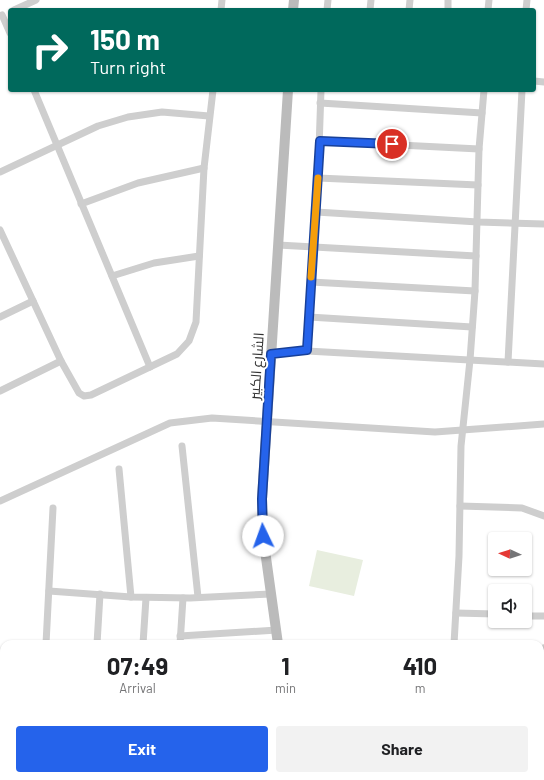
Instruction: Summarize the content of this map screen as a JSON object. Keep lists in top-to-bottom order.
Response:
{
  "streets": {
    "street": ["الشارع الكبير"]
  },
  "north": "left",
  "page": {
    "turn": ["150 m", "Turn right"],
    "eta": [
      "07:49",
      "Arrival",
      "1",
      "min",
      "410",
      "m"
    ],
    "buttons": ["Exit", "Share"]
  }
}
